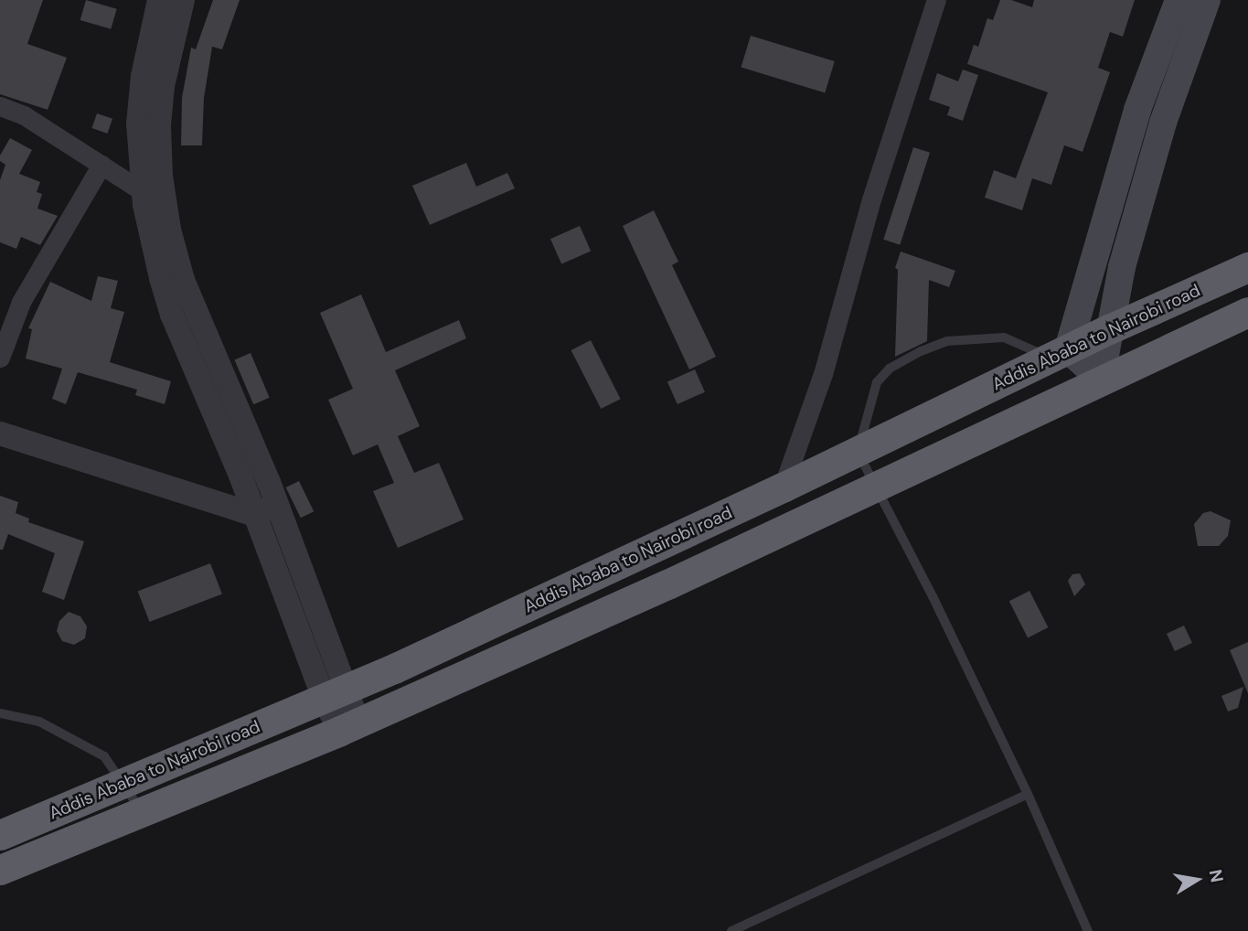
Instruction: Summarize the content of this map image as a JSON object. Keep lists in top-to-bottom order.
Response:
{
  "streets": {
    "highway": ["Addis Ababa to Nairobi road"]
  },
  "north": "right"
}
